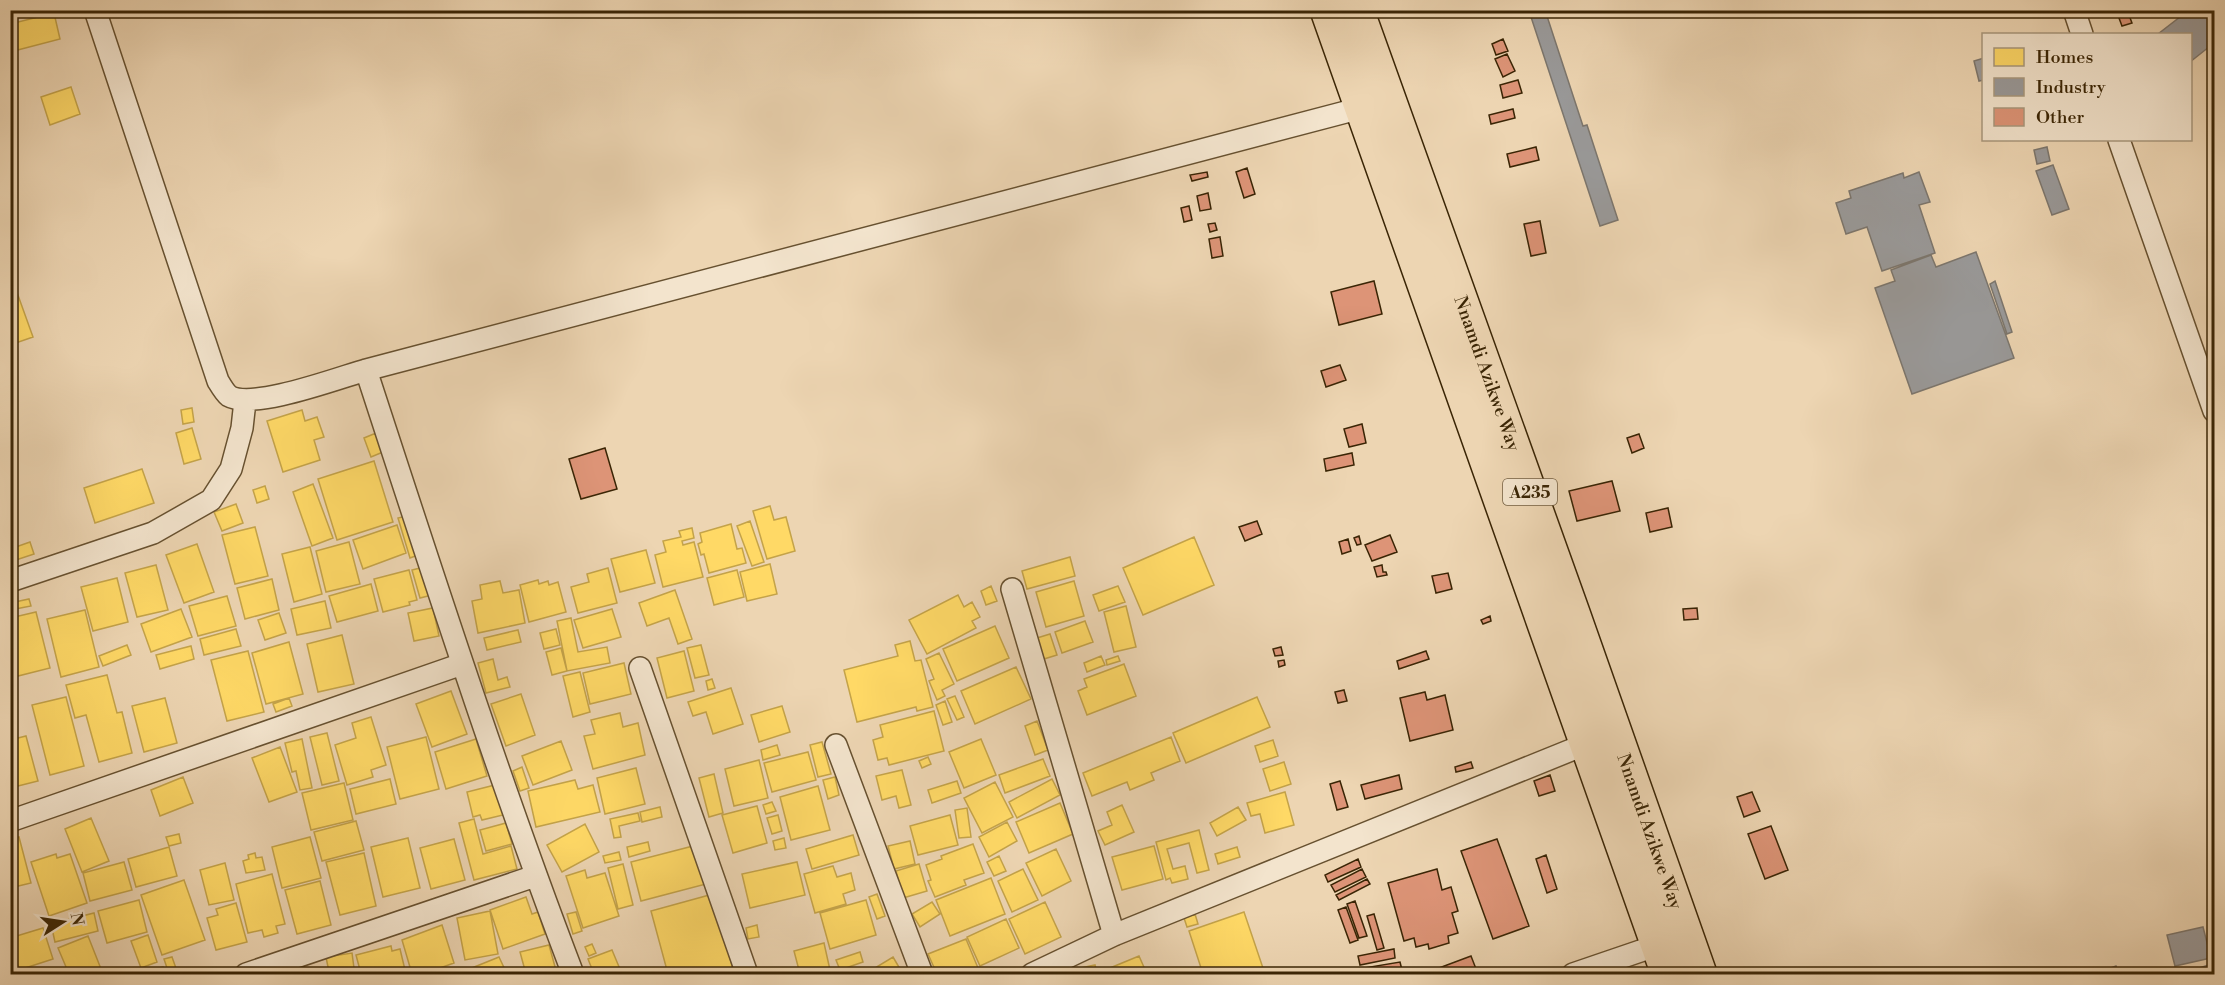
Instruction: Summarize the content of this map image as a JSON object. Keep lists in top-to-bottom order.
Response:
{
  "streets": {
    "highway": ["Nnamdi Azikwe Way", "A235"]
  },
  "legend": ["Homes", "Industry", "Other"],
  "north": "right"
}
